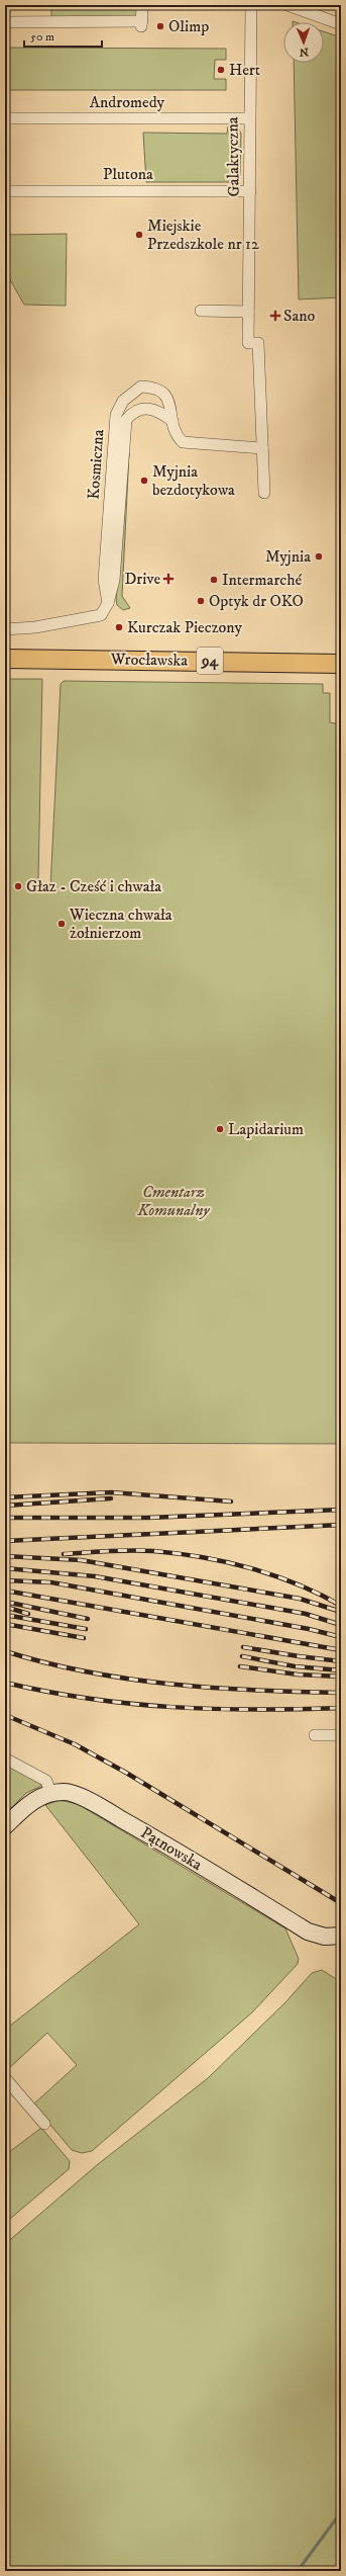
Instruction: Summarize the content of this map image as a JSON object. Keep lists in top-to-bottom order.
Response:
{
  "streets": {
    "main road": ["Wrocławska", "94"],
    "street": [
      "Andromedy",
      "Galaktyczna",
      "Plutona",
      "Kosmiczna",
      "Pątnowska"
    ]
  },
  "crossings": [
    ["Andromedy", "Galaktyczna"],
    ["Galaktyczna", "Plutona"],
    ["Galaktyczna", "Kosmiczna"]
  ],
  "parks": ["Cmentarz Komunalny"],
  "places": {
    "other": [
      "Olimp",
      "Hert",
      "Miejskie Przedszkole nr 12",
      "Myjnia bezdotykowa",
      "Myjnia",
      "Intermarché",
      "Optyk dr OKO",
      "Kurczak Pieczony",
      "Głaz - Cześć i chwała",
      "Wieczna chwała żołnierzom",
      "Lapidarium"
    ],
    "health": ["Sano", "Drive"]
  },
  "scale_bar": "50 m",
  "north": "bottom"
}
